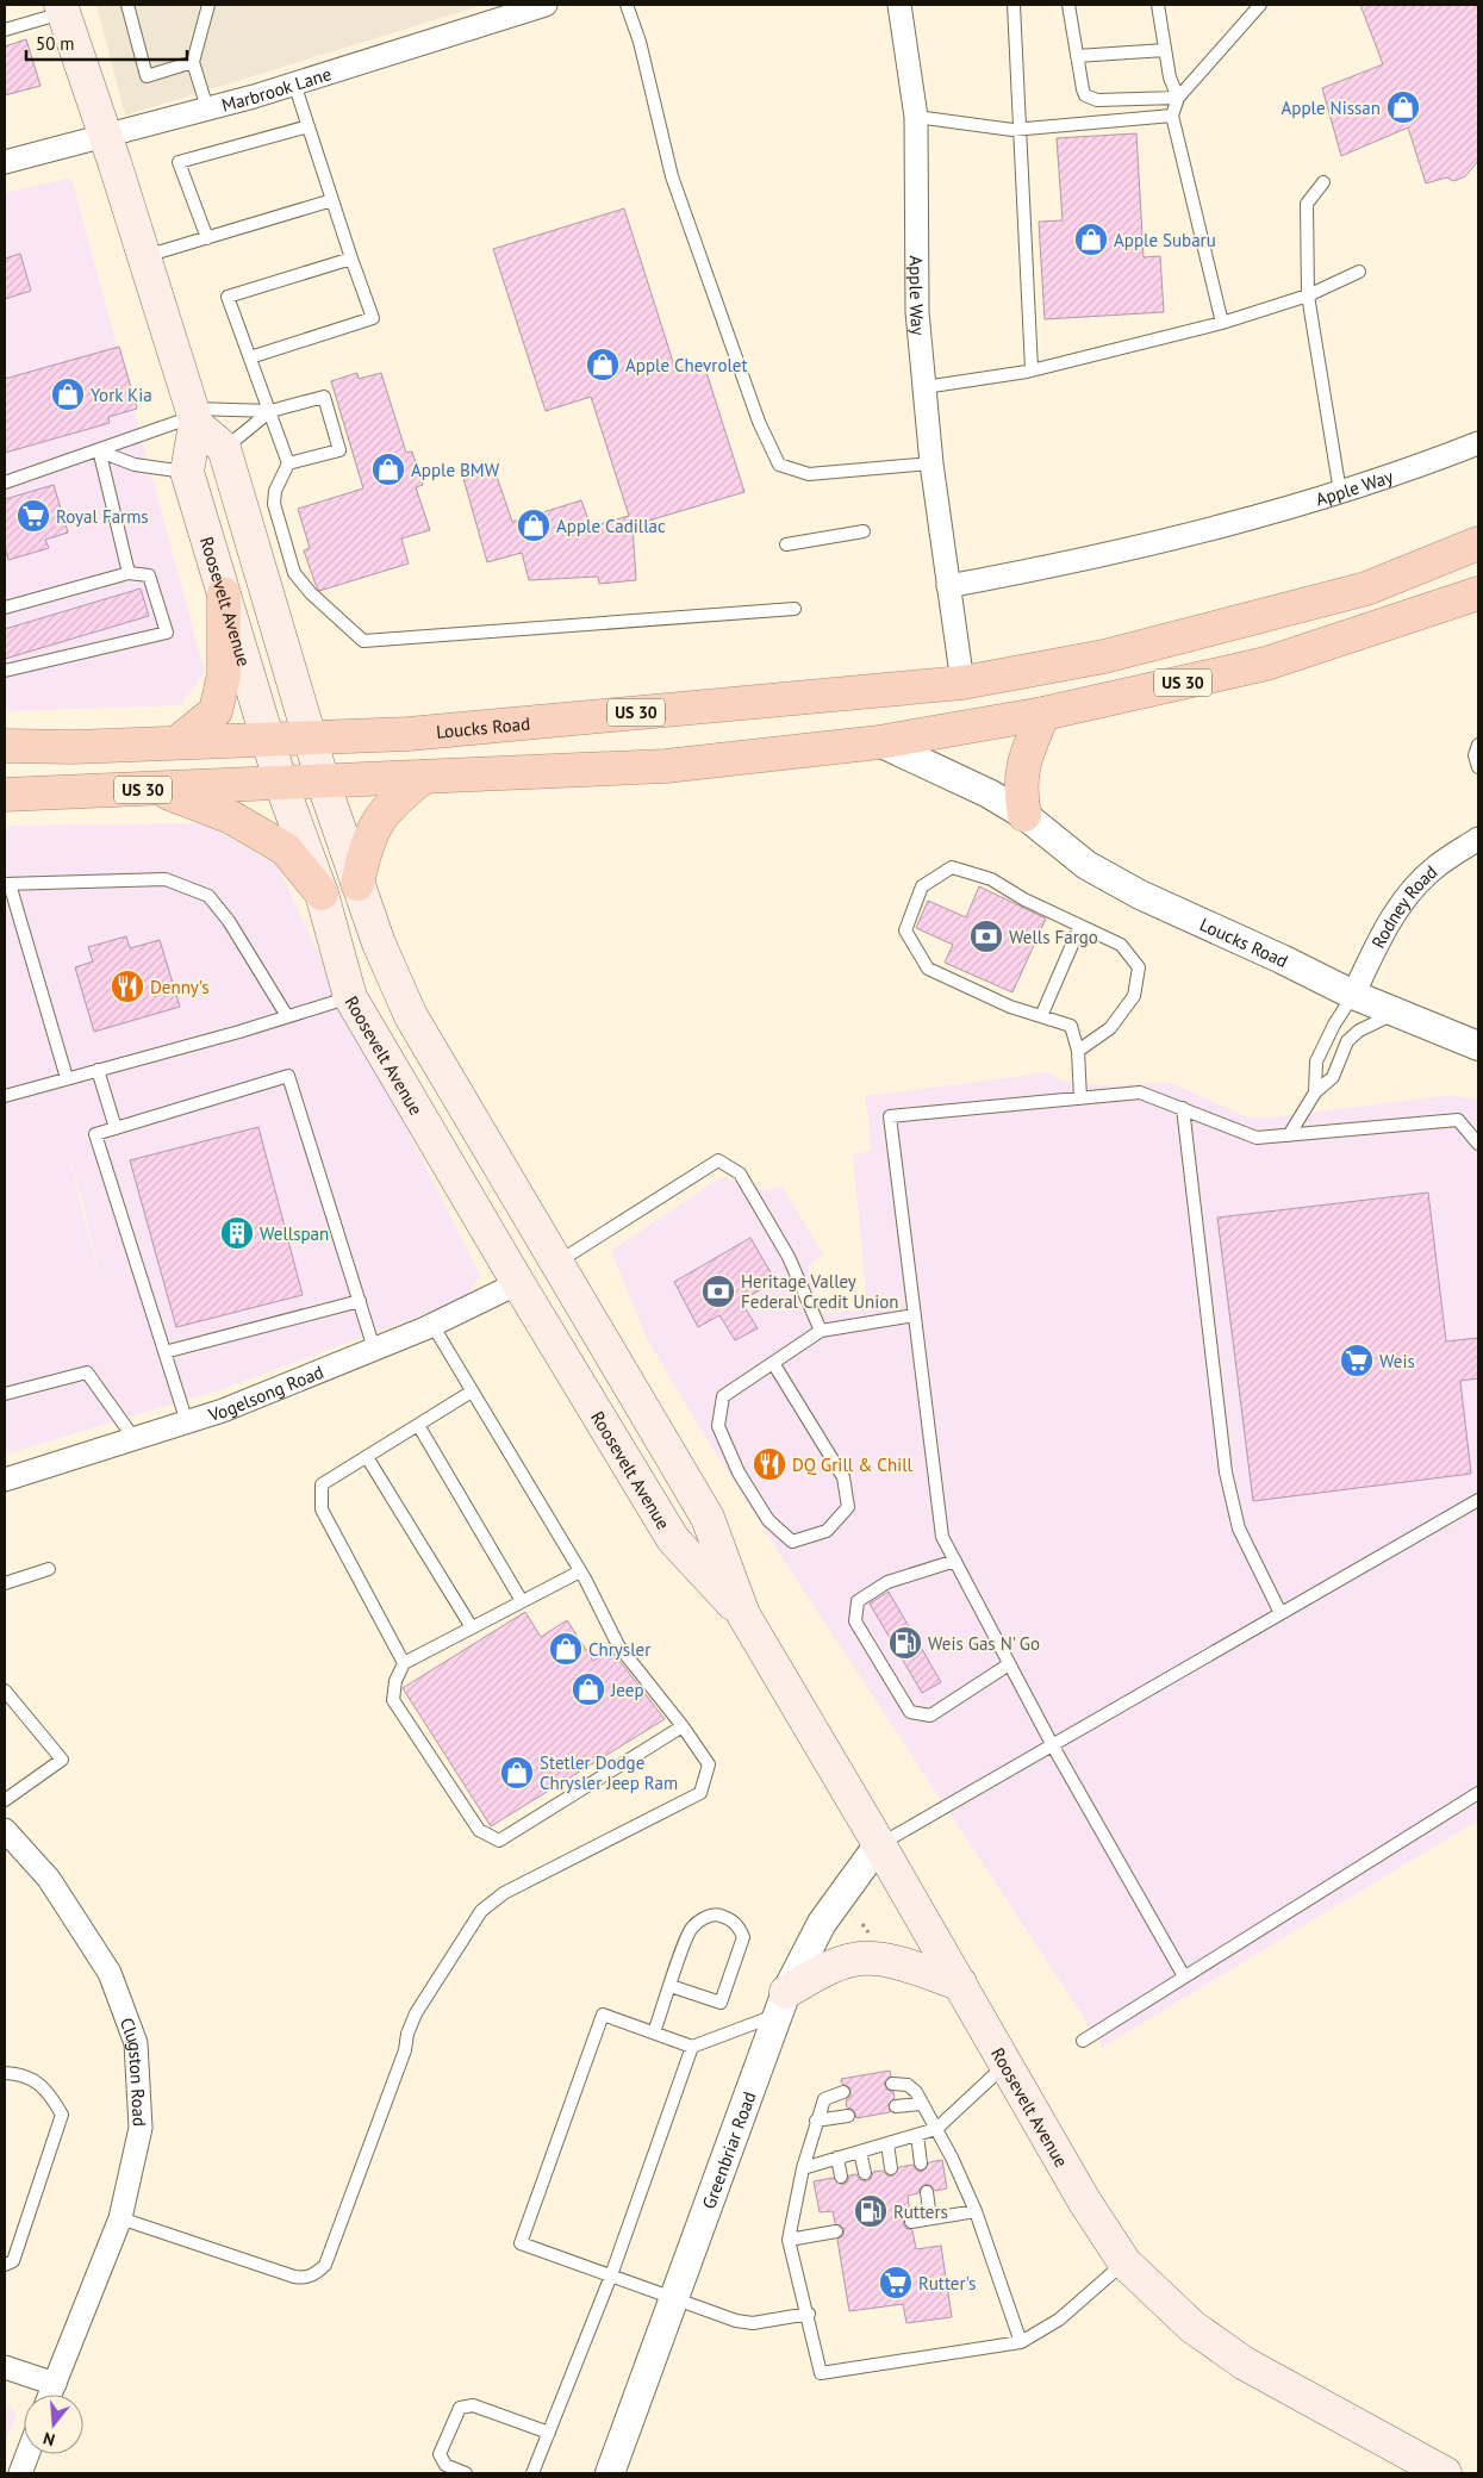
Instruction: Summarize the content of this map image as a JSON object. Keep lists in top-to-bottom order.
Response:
{
  "streets": {
    "highway": ["US 30", "Loucks Road"],
    "main road": ["Roosevelt Avenue"],
    "street": [
      "Marbrook Lane",
      "Apple Way",
      "Rodney Road",
      "Vogelsong Road",
      "Clugston Road",
      "Greenbriar Road"
    ]
  },
  "crossings": [
    ["Marbrook Lane", "Roosevelt Avenue"],
    ["Apple Way", "US 30"],
    ["Apple Way", "Loucks Road"],
    ["Roosevelt Avenue", "US 30"],
    ["Roosevelt Avenue", "Loucks Road"],
    ["Roosevelt Avenue", "Vogelsong Road"],
    ["Roosevelt Avenue", "Greenbriar Road"],
    ["US 30", "Loucks Road"],
    ["Loucks Road", "Rodney Road"]
  ],
  "places": {
    "shop": [
      "Apple Nissan",
      "Apple Subaru",
      "Apple Chevrolet",
      "York Kia",
      "Apple BMW",
      "Apple Cadillac",
      "Chrysler",
      "Jeep",
      "Stetler Dodge Chrysler Jeep Ram"
    ],
    "supermarket": ["Royal Farms", "Weis", "Rutter's"],
    "bank": ["Wells Fargo", "Heritage Valley Federal Credit Union"],
    "restaurant": ["Denny's", "DQ Grill & Chill"],
    "building": ["Wellspan"],
    "fuel station": ["Weis Gas N' Go", "Rutters"]
  },
  "scale_bar": "50 m",
  "north": "bottom"
}
